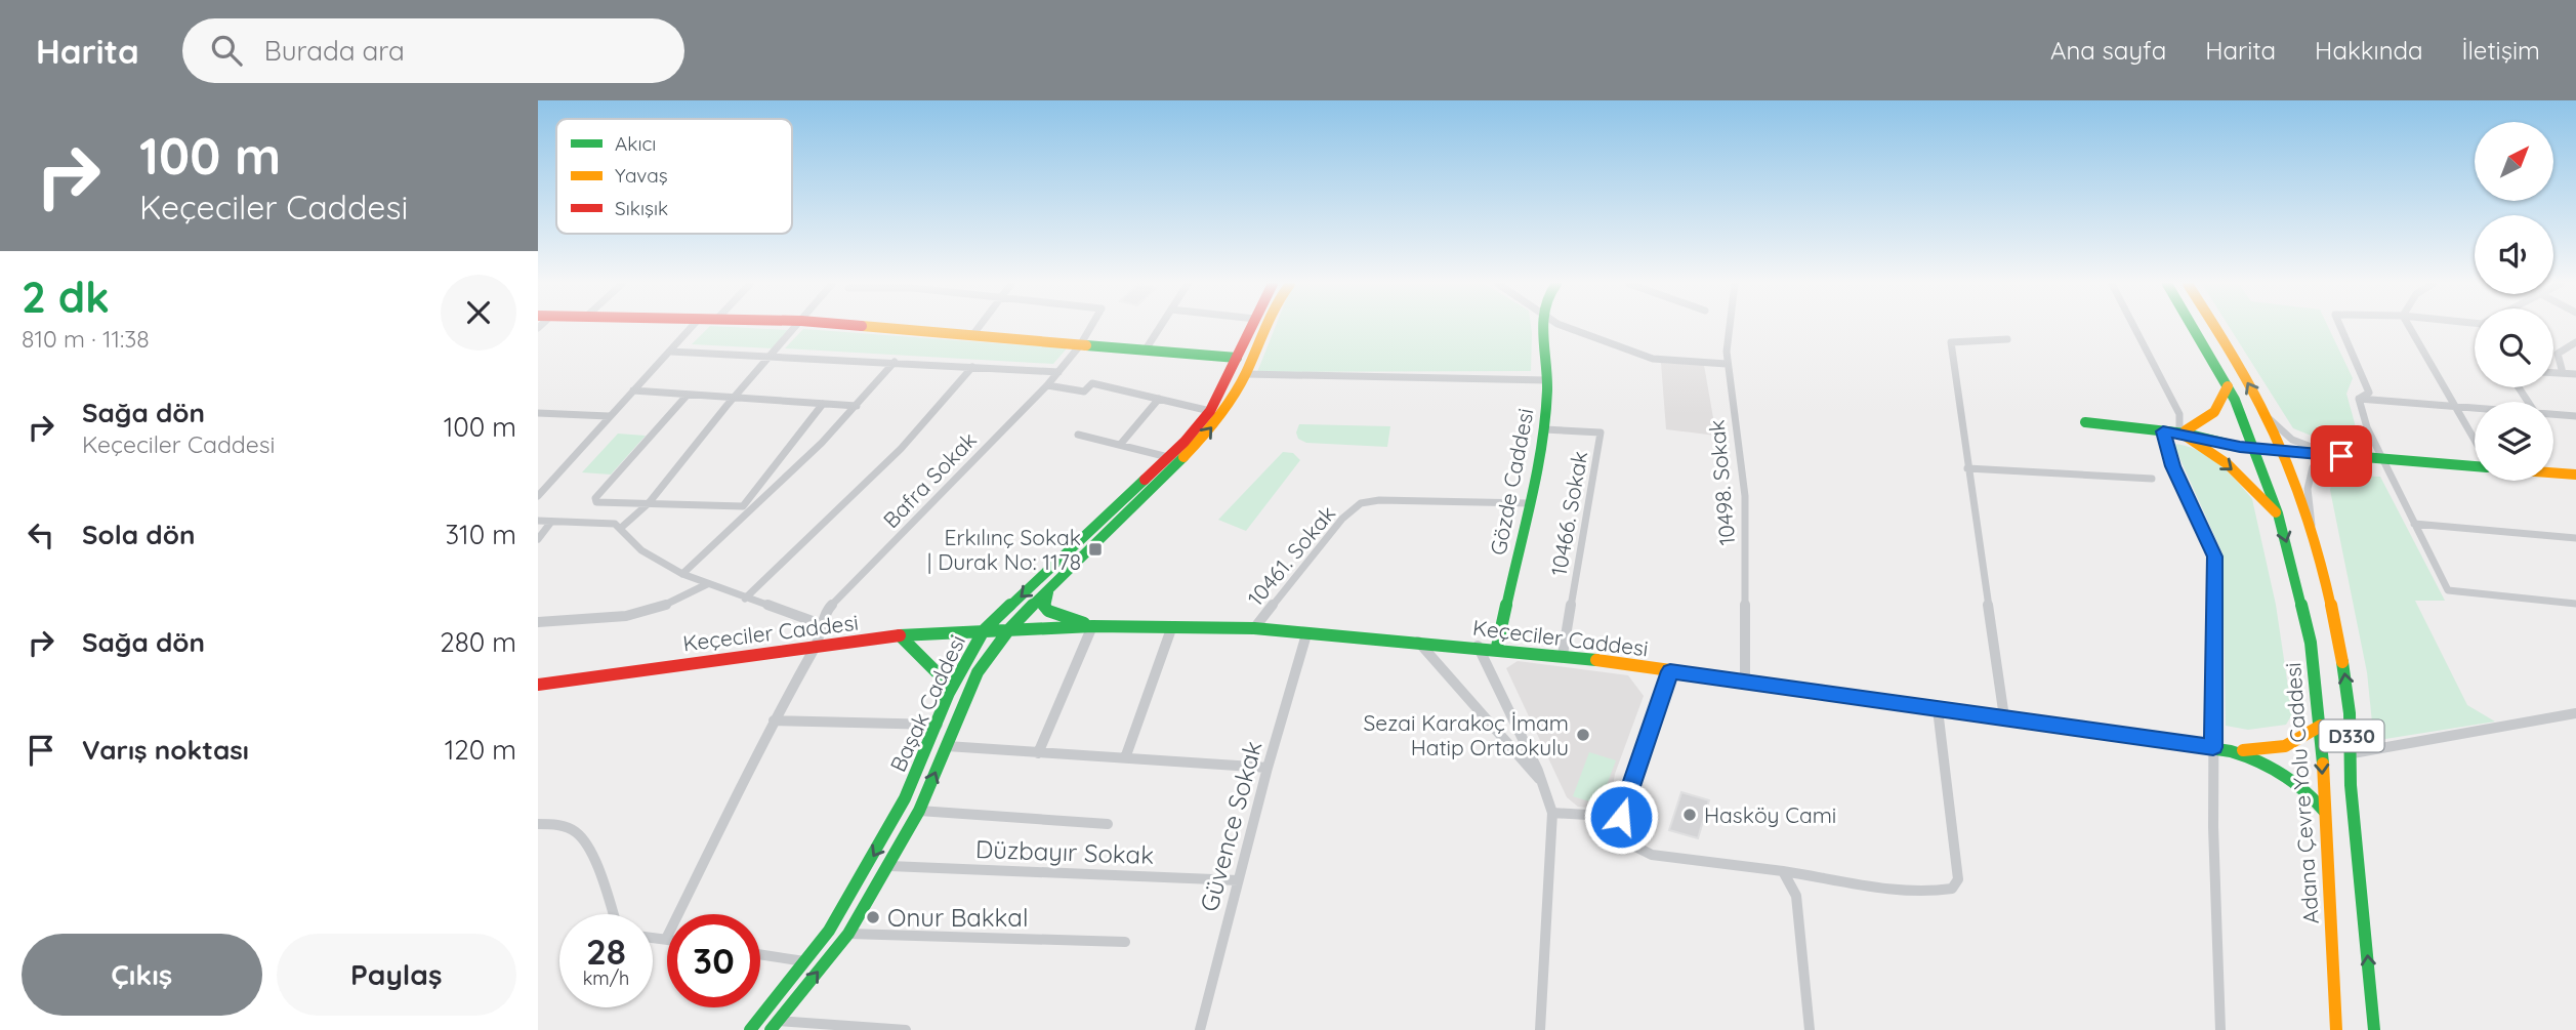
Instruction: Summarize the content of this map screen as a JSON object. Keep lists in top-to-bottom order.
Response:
{
  "streets": {
    "main road": [
      "Gözde Caddesi",
      "Keçeciler Caddesi",
      "Başak Caddesi",
      "D330",
      "Adana Çevre Yolu Caddesi"
    ],
    "street": [
      "Bafra Sokak",
      "10498. Sokak",
      "10466. Sokak",
      "10461. Sokak",
      "Güvence Sokak",
      "Düzbayır Sokak"
    ]
  },
  "crossings": [
    ["Bafra Sokak", "Keçeciler Caddesi"],
    ["Gözde Caddesi", "10466. Sokak"],
    ["Gözde Caddesi", "10461. Sokak"],
    ["Gözde Caddesi", "Keçeciler Caddesi"],
    ["10498. Sokak", "Keçeciler Caddesi"],
    ["10466. Sokak", "Keçeciler Caddesi"],
    ["10461. Sokak", "Keçeciler Caddesi"],
    ["Keçeciler Caddesi", "Başak Caddesi"],
    ["Keçeciler Caddesi", "Güvence Sokak"],
    ["Başak Caddesi", "Düzbayır Sokak"],
    ["Güvence Sokak", "Düzbayır Sokak"]
  ],
  "places": {
    "transit": ["Erkılınç Sokak | Durak No: 1178"],
    "other": ["Sezai Karakoç İmam Hatip Ortaokulu", "Hasköy Cami", "Onur Bakkal"]
  },
  "legend": ["Akıcı", "Yavaş", "Sıkışık"],
  "north": "top right",
  "page": {
    "header": "Harita",
    "search": "Burada ara",
    "nav": [
      "Ana sayfa",
      "Harita",
      "Hakkında",
      "İletişim"
    ],
    "turn": ["100 m", "Keçeciler Caddesi"],
    "heading": ["2 dk", "810 m · 11:38"],
    "list": [
      {
        "name": "Sağa dön",
        "note": "Keçeciler Caddesi",
        "value": "100 m"
      },
      {
        "name": "Sola dön",
        "value": "310 m"
      },
      {
        "name": "Sağa dön",
        "value": "280 m"
      },
      {
        "name": "Varış noktası",
        "value": "120 m"
      }
    ],
    "speed": "28 km/h",
    "limit": "30",
    "buttons": ["Çıkış", "Paylaş"]
  }
}
